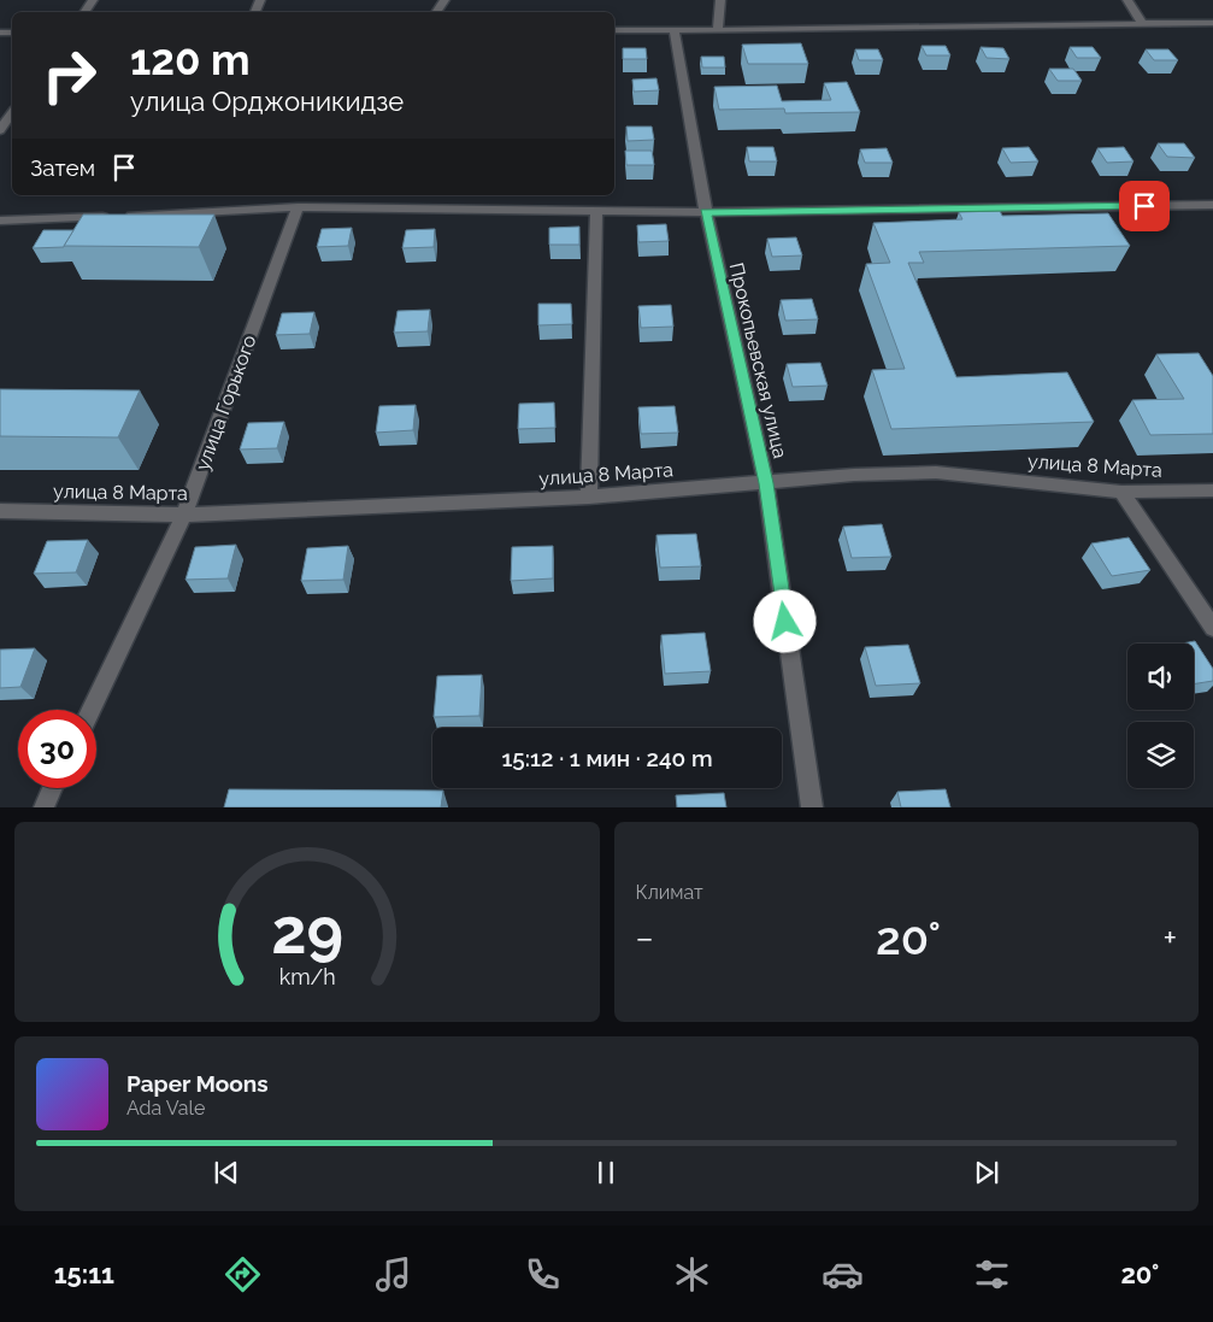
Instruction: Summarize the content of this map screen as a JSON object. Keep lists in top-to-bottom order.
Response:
{
  "streets": {
    "street": ["Прокопьевская улица", "улица Горького", "улица 8 Марта"]
  },
  "crossings": [
    ["Прокопьевская улица", "улица 8 Марта"],
    ["улица Горького", "улица 8 Марта"]
  ],
  "page": {
    "turn": ["120 m", "улица Орджоникидзе"],
    "then": "Затем",
    "limit": "30",
    "trip": "15:12 · 1 мин · 240 m",
    "tile": "Климат",
    "heat": ["−", "20°", "+"],
    "song": ["Paper Moons", "Ada Vale"],
    "tabs": ["15:11", "20°"],
    "gauge": ["29", "km/h"]
  }
}
